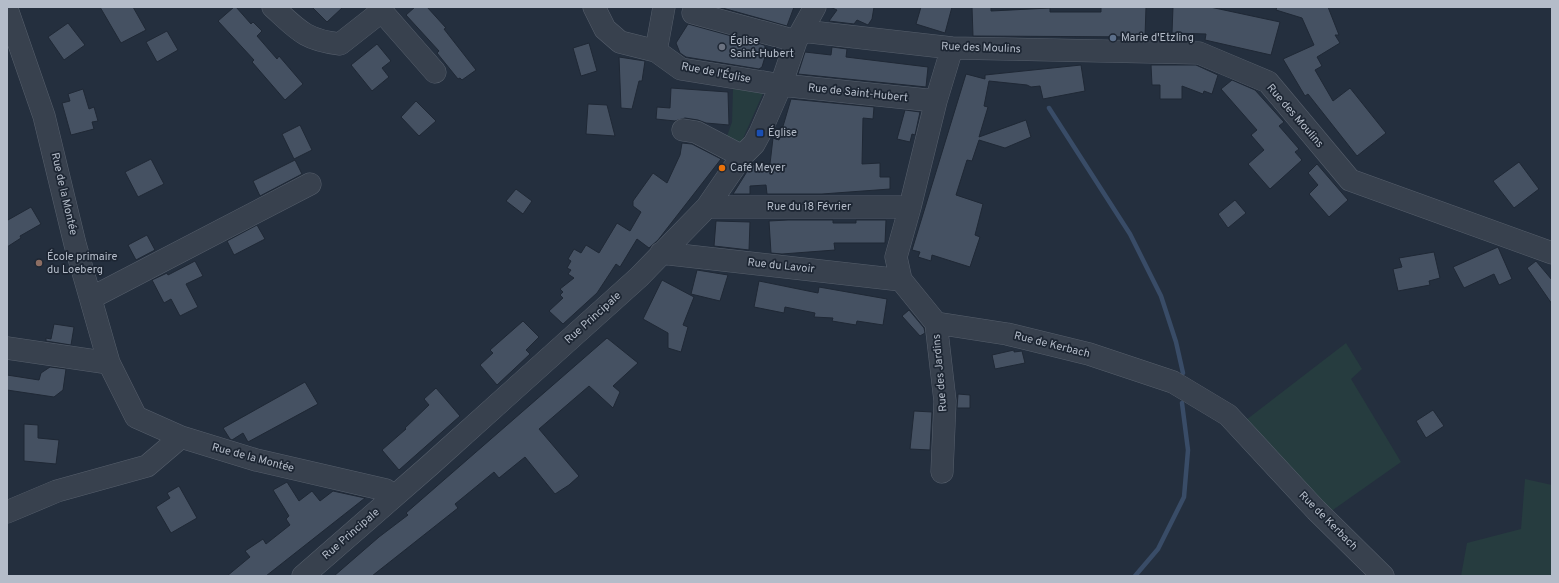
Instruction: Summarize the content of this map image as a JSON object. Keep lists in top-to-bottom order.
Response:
{
  "streets": {
    "street": [
      "Rue des Moulins",
      "Rue de l'Église",
      "Rue de Saint-Hubert",
      "Rue de la Montée",
      "Rue du 18 Février",
      "Rue du Lavoir",
      "Rue Principale",
      "Rue de Kerbach",
      "Rue des Jardins"
    ]
  },
  "crossings": [
    ["Rue des Moulins", "Rue Principale"],
    ["Rue de l'Église", "Rue de Saint-Hubert"],
    ["Rue de l'Église", "Rue Principale"],
    ["Rue de Saint-Hubert", "Rue Principale"],
    ["Rue de la Montée", "Rue Principale"],
    ["Rue du 18 Février", "Rue Principale"],
    ["Rue du Lavoir", "Rue Principale"],
    ["Rue de Kerbach", "Rue des Jardins"]
  ],
  "places": {
    "other": [
      "Marie d'Etzling",
      "Église Saint-Hubert",
      "Café Meyer",
      "École primaire du Loeberg"
    ],
    "transit": ["Église"]
  }
}
